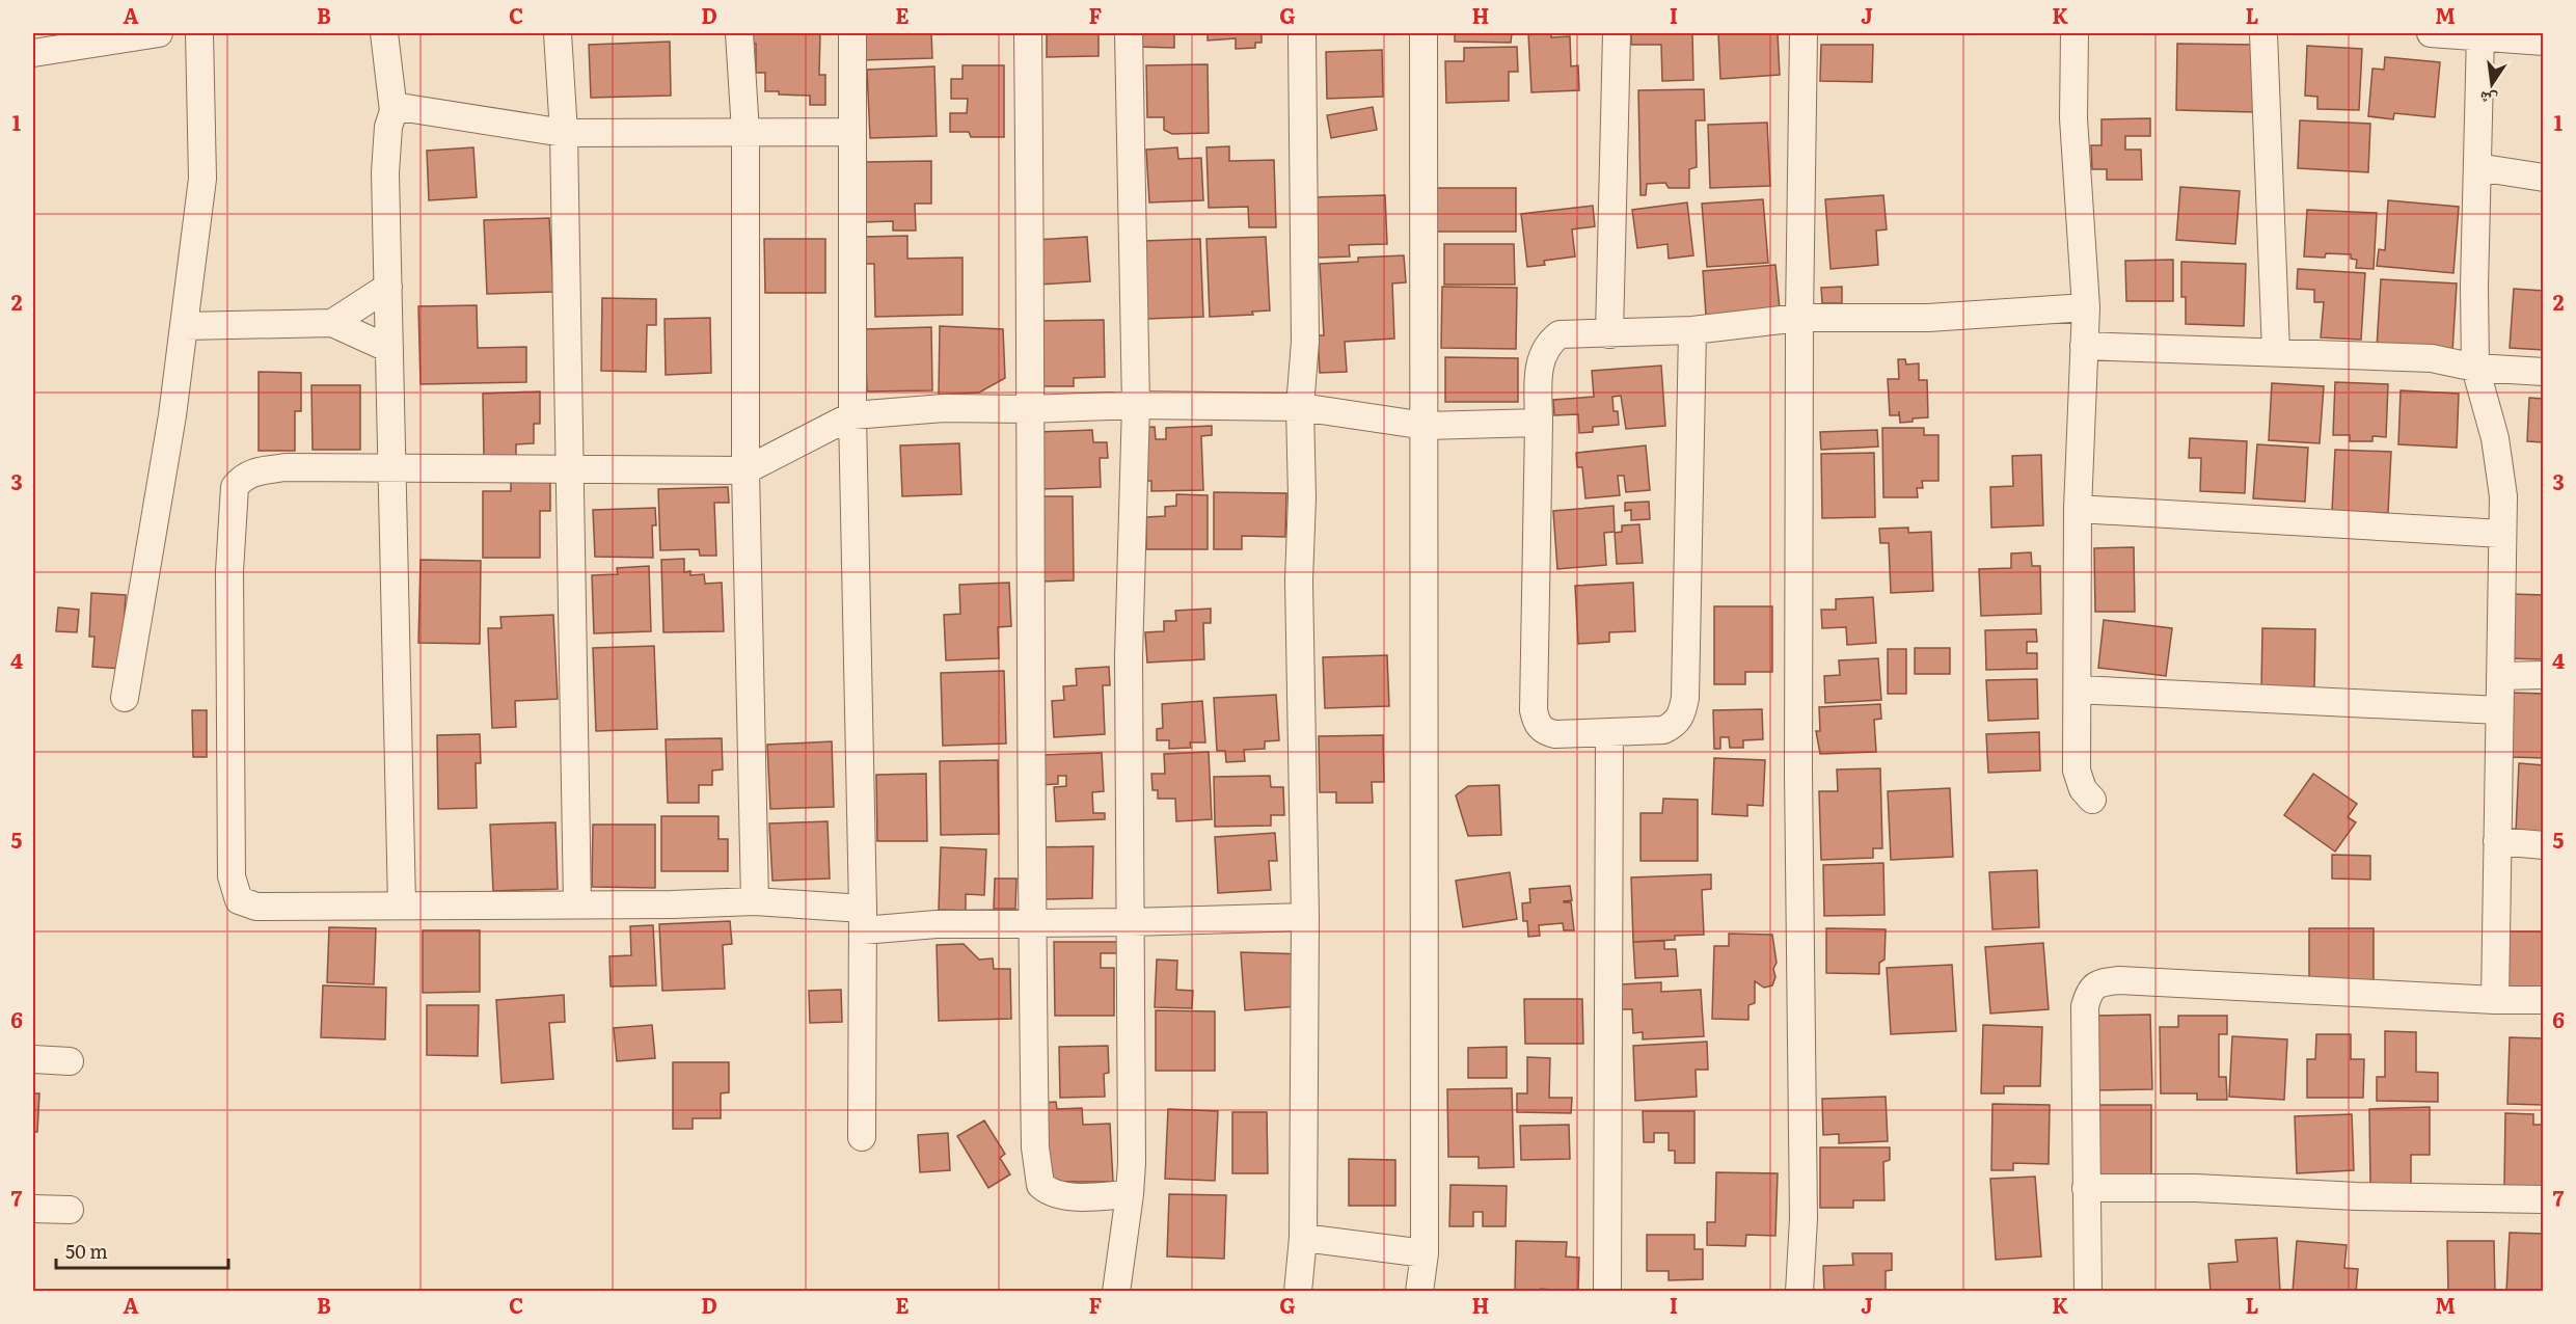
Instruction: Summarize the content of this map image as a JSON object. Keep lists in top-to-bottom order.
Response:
{
  "scale_bar": "50 m",
  "north": "bottom",
  "grid": {
    "columns": [
      "A",
      "B",
      "C",
      "D",
      "E",
      "F",
      "G",
      "H",
      "I",
      "J",
      "K",
      "L",
      "M"
    ],
    "rows": [
      "1",
      "2",
      "3",
      "4",
      "5",
      "6",
      "7"
    ]
  }
}
